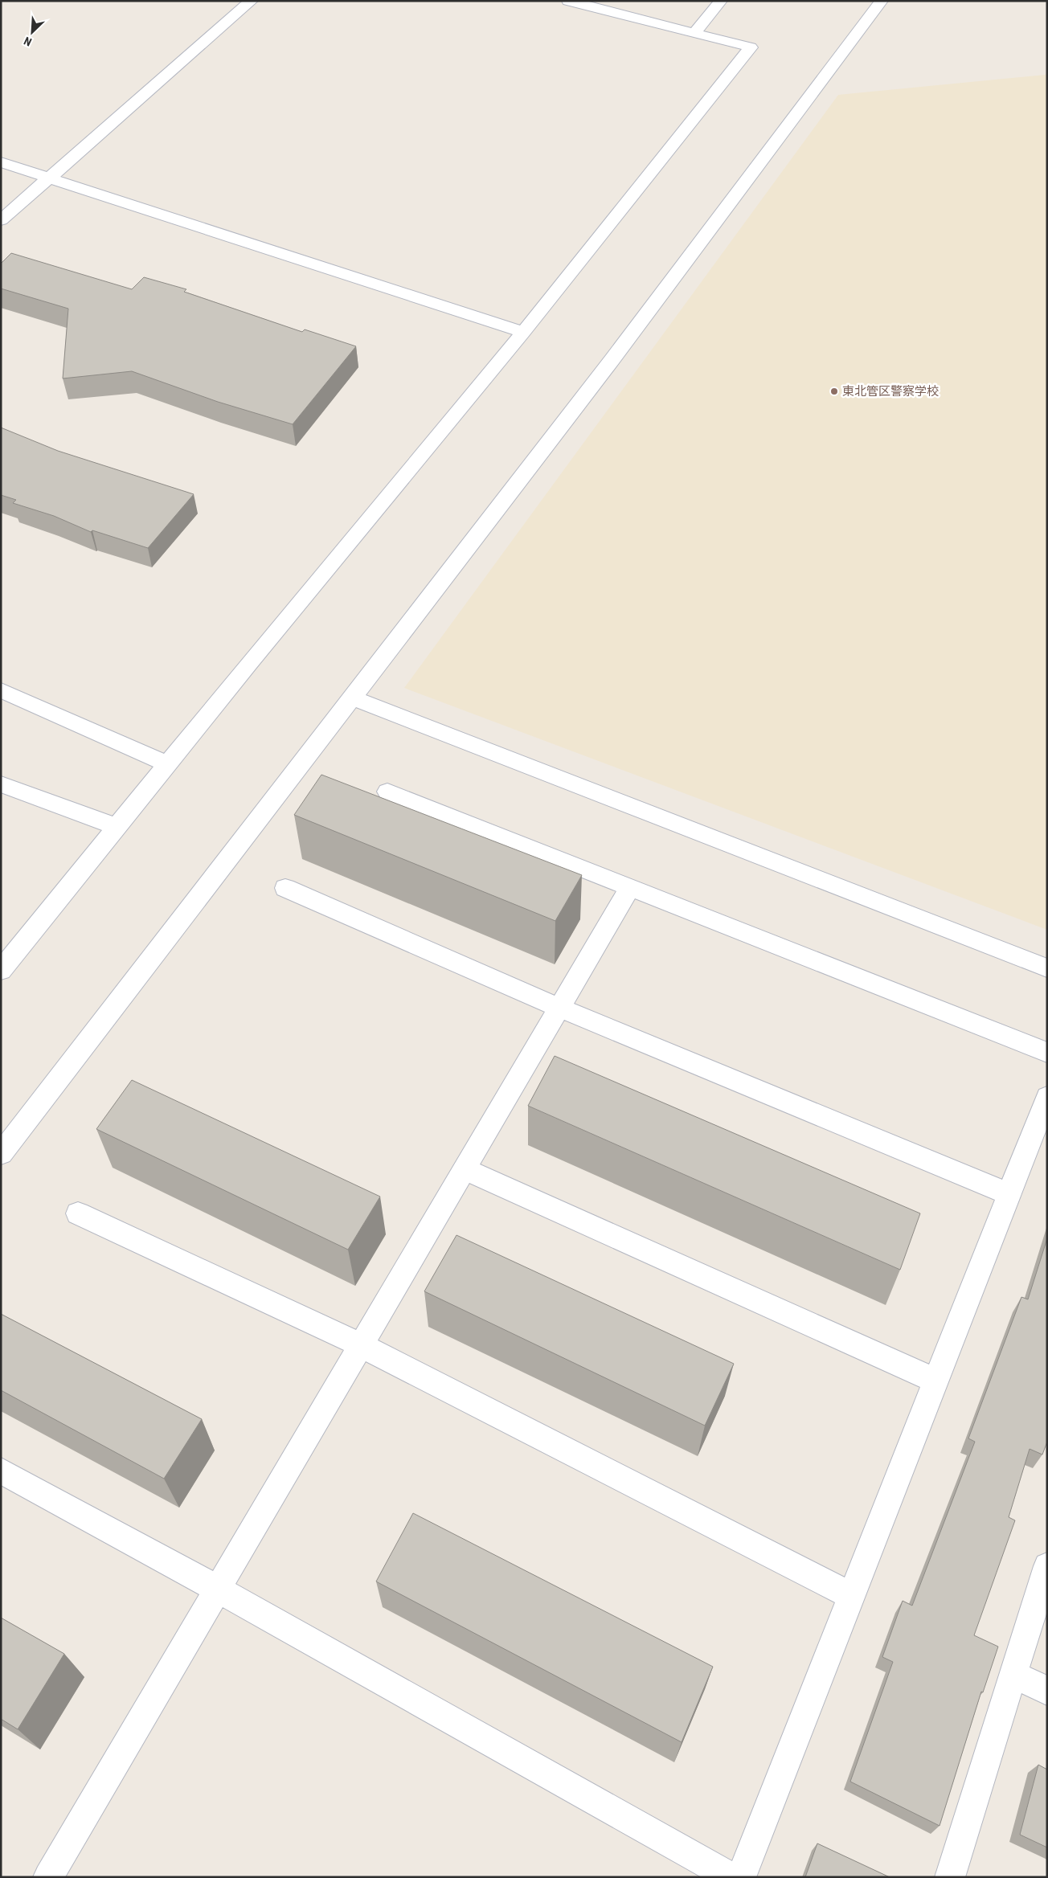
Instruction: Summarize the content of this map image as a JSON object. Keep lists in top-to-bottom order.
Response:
{
  "places": ["東北管区警察学校"],
  "north": "bottom left"
}
